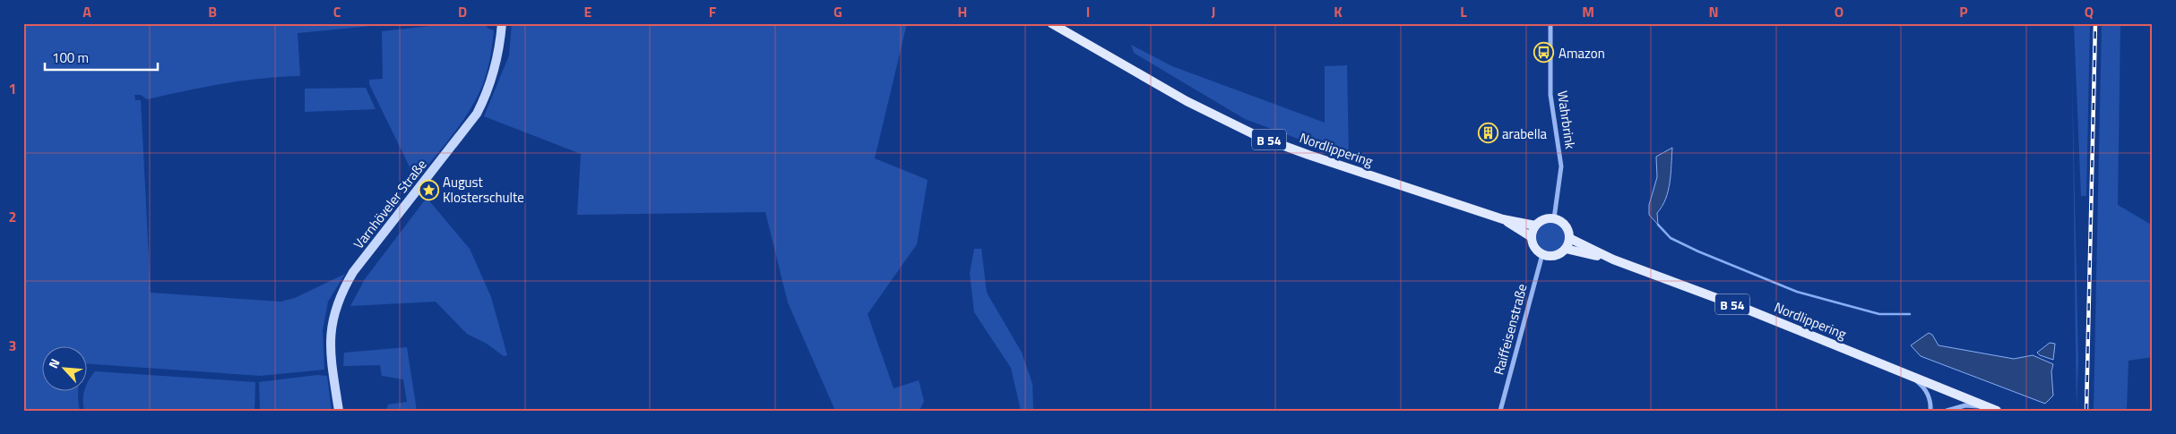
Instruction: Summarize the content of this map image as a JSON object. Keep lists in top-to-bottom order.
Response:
{
  "streets": {
    "main road": ["B 54", "Nordlippering"],
    "street": ["Wahrbrink", "Varnhöveler Straße", "Raiffeisenstraße"]
  },
  "crossings": [
    ["Wahrbrink", "Nordlippering"],
    ["Wahrbrink", "Raiffeisenstraße"],
    ["Nordlippering", "Raiffeisenstraße"]
  ],
  "places": {
    "bus stop": ["Amazon"],
    "building": ["arabella"],
    "place": ["August Klosterschulte"]
  },
  "scale_bar": "100 m",
  "north": "top left",
  "grid": {
    "columns": [
      "A",
      "B",
      "C",
      "D",
      "E",
      "F",
      "G",
      "H",
      "I",
      "J",
      "K",
      "L",
      "M",
      "N",
      "O",
      "P",
      "Q"
    ],
    "rows": ["1", "2", "3"]
  }
}
